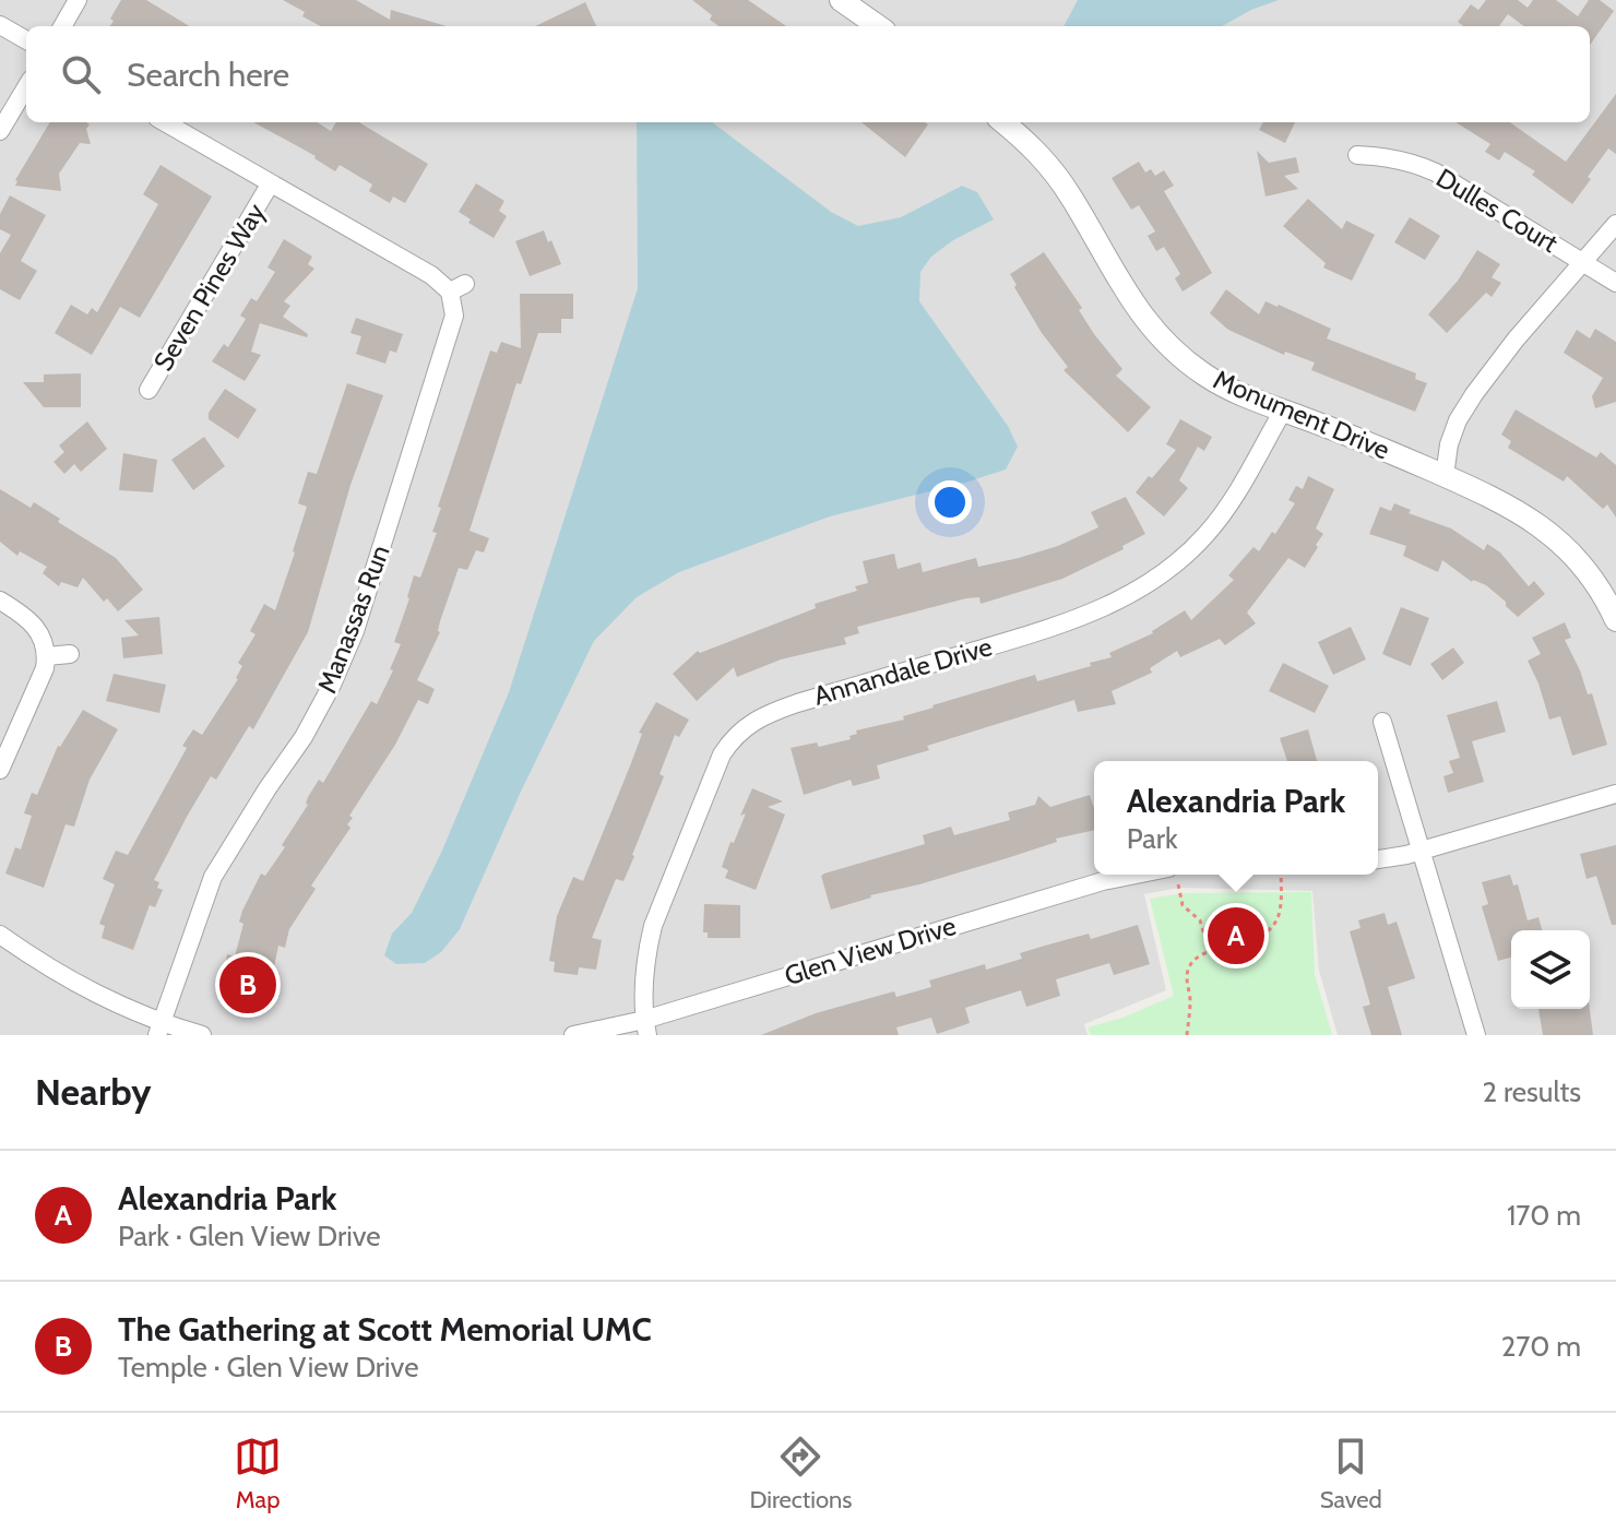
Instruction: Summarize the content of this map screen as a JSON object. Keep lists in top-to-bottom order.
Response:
{
  "streets": {
    "street": [
      "Dulles Court",
      "Seven Pines Way",
      "Monument Drive",
      "Manassas Run",
      "Annandale Drive",
      "Glen View Drive"
    ]
  },
  "crossings": [
    ["Seven Pines Way", "Manassas Run"],
    ["Monument Drive", "Annandale Drive"],
    ["Annandale Drive", "Glen View Drive"]
  ],
  "page": {
    "search": "Search here",
    "popup": ["Alexandria Park", "Park"],
    "pins": ["A", "B"],
    "heading": ["Nearby", "2 results"],
    "list": [
      {
        "mark": "A",
        "name": "Alexandria Park",
        "note": "Park · Glen View Drive",
        "value": "170 m"
      },
      {
        "mark": "B",
        "name": "The Gathering at Scott Memorial UMC",
        "note": "Temple · Glen View Drive",
        "value": "270 m"
      }
    ],
    "nav": ["Map", "Directions", "Saved"]
  }
}
